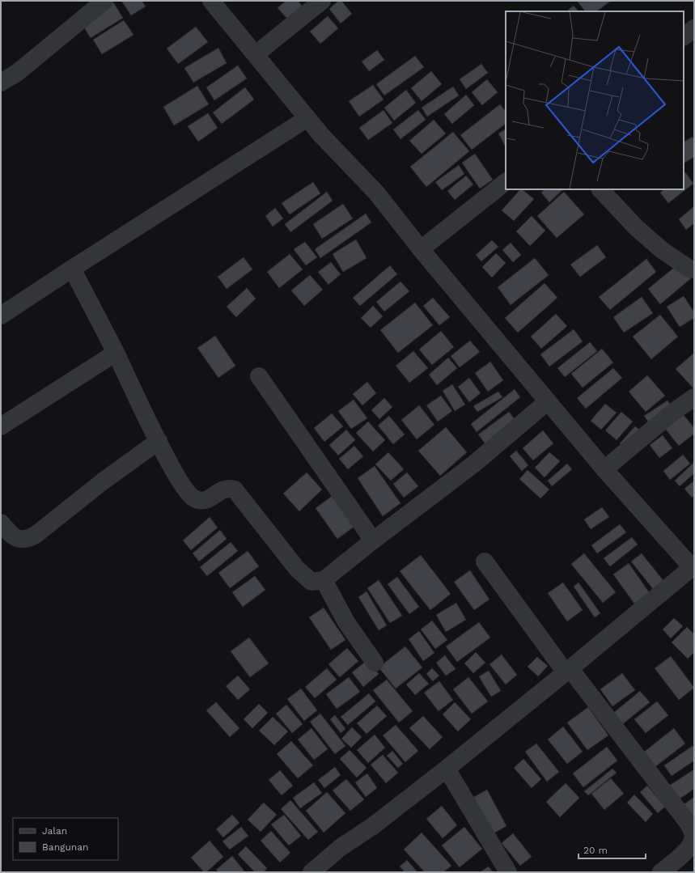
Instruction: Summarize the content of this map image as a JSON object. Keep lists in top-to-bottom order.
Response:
{
  "legend": ["Jalan", "Bangunan"],
  "scale_bar": "20 m"
}
